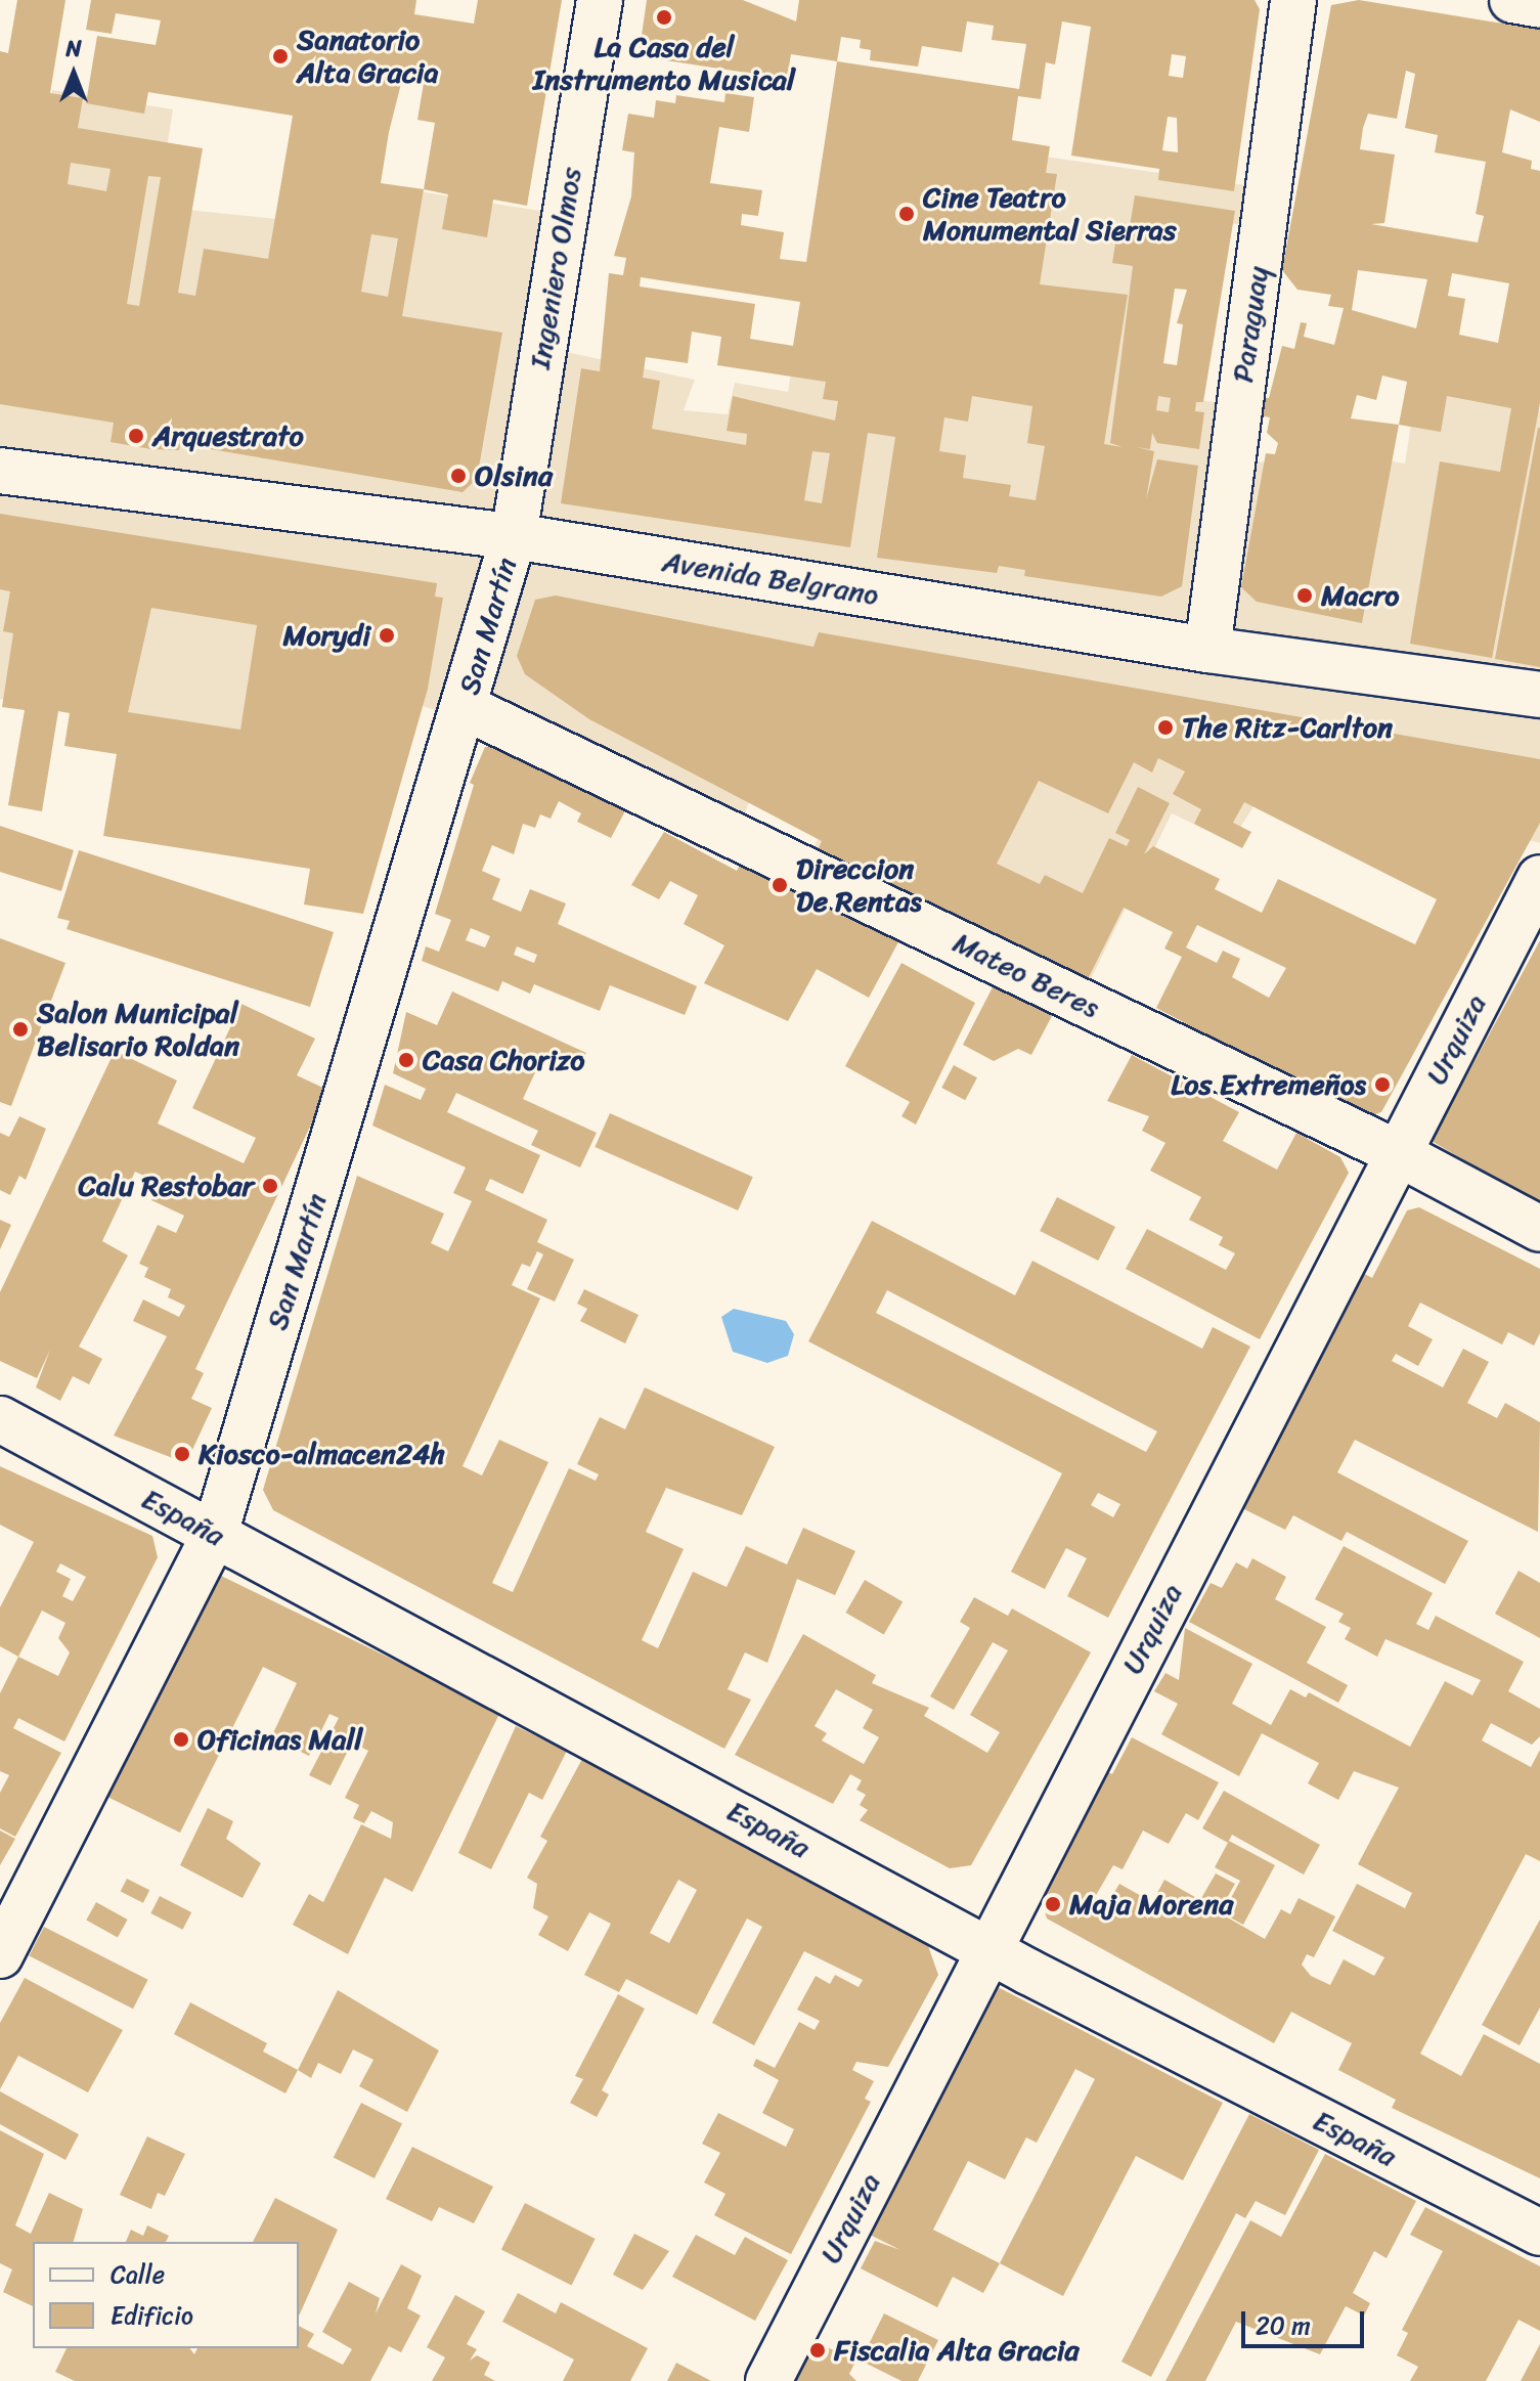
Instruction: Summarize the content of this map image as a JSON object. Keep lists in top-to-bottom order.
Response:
{
  "streets": {
    "street": [
      "Ingeniero Olmos",
      "Paraguay",
      "Avenida Belgrano",
      "San Martín",
      "Mateo Beres",
      "Urquiza",
      "España"
    ]
  },
  "crossings": [
    ["Ingeniero Olmos", "Avenida Belgrano"],
    ["Ingeniero Olmos", "San Martín"],
    ["Paraguay", "Avenida Belgrano"],
    ["Avenida Belgrano", "San Martín"],
    ["San Martín", "Mateo Beres"],
    ["San Martín", "España"],
    ["Mateo Beres", "Urquiza"],
    ["Urquiza", "España"]
  ],
  "places": [
    "La Casa del Instrumento Musical",
    "Sanatorio Alta Gracia",
    "Cine Teatro Monumental Sierras",
    "Arquestrato",
    "Olsina",
    "Macro",
    "Morydi",
    "The Ritz-Carlton",
    "Direccion De Rentas",
    "Salon Municipal Belisario Roldan",
    "Casa Chorizo",
    "Los Extremeños",
    "Calu Restobar",
    "Kiosco-almacen24h",
    "Oficinas Mall",
    "Maja Morena",
    "Fiscalia Alta Gracia"
  ],
  "legend": ["Calle", "Edificio"],
  "scale_bar": "20 m",
  "north": "top"
}
